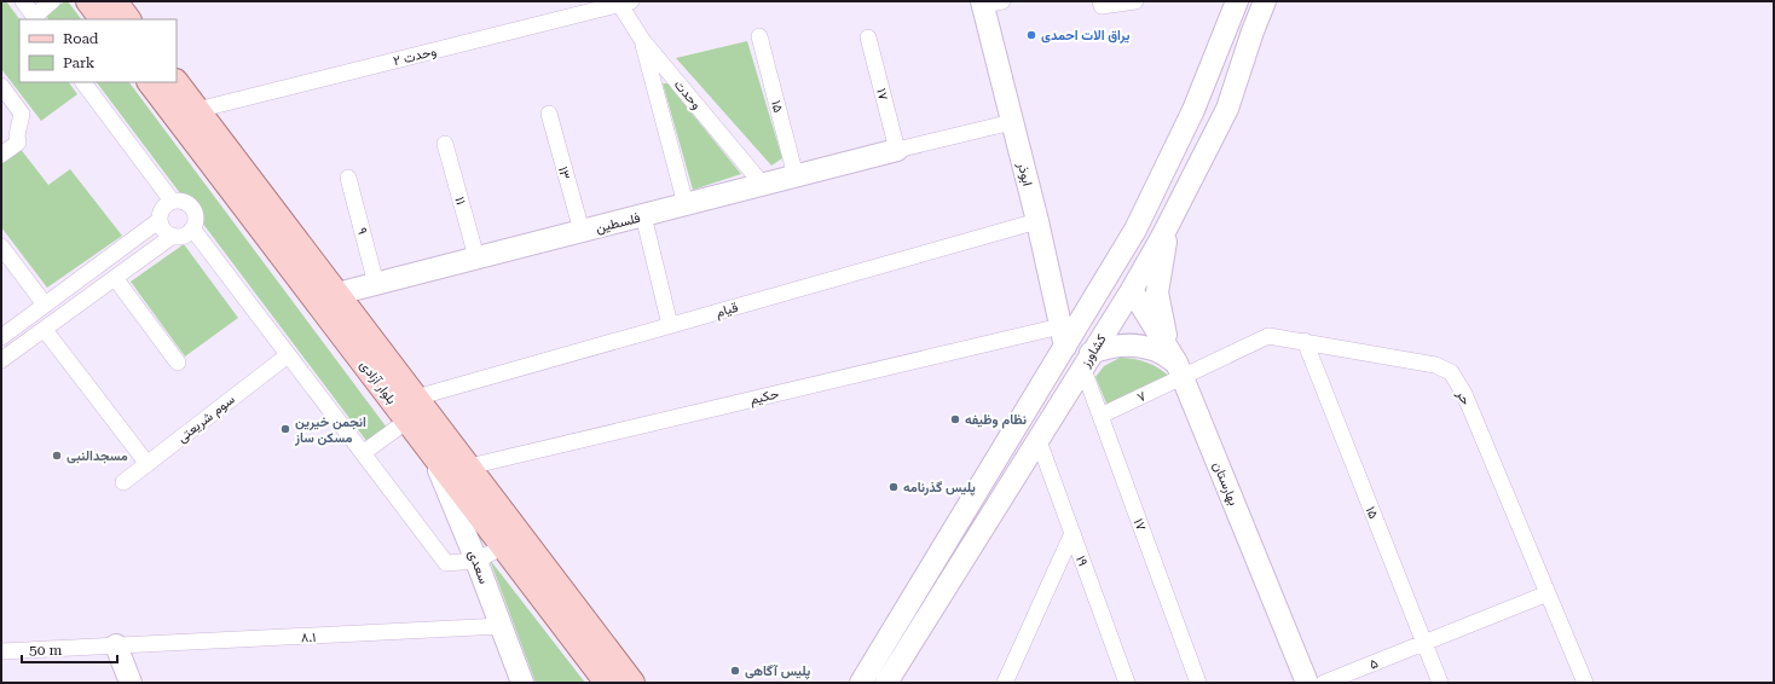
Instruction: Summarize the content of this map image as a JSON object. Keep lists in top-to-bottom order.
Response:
{
  "streets": {
    "main road": [
      "ابوذر",
      "فلسطین",
      "کشاورز",
      "بلوار آزادی",
      "بهارستان",
      "سعدی"
    ],
    "street": [
      "وحدت ۲",
      "وحدت",
      "۱۷",
      "۱۵",
      "۱۳",
      "۱۱",
      "۹",
      "قیام",
      "حکیم",
      "۷",
      "حر",
      "سوم شریعتی",
      "۱۹",
      "۸.۱",
      "۵"
    ]
  },
  "crossings": [
    ["وحدت ۲", "وحدت"],
    ["وحدت ۲", "بلوار آزادی"],
    ["وحدت", "فلسطین"],
    ["۱۷", "فلسطین"],
    ["۱۷", "کشاورز"],
    ["۱۷", "۷"],
    ["۱۵", "فلسطین"],
    ["۱۵", "حر"],
    ["۱۵", "۵"],
    ["۱۳", "فلسطین"],
    ["ابوذر", "قیام"],
    ["ابوذر", "کشاورز"],
    ["ابوذر", "حکیم"],
    ["۱۱", "فلسطین"],
    ["فلسطین", "۹"],
    ["فلسطین", "بلوار آزادی"],
    ["قیام", "بلوار آزادی"],
    ["کشاورز", "بهارستان"],
    ["کشاورز", "۱۹"],
    ["بلوار آزادی", "حکیم"],
    ["بلوار آزادی", "سعدی"],
    ["۷", "حر"],
    ["۷", "بهارستان"],
    ["حر", "بهارستان"],
    ["حر", "۵"],
    ["سعدی", "۸.۱"]
  ],
  "places": [
    "یراق الات احمدی",
    "نظام وظیفه",
    "انجمن خیرین مسکن ساز",
    "مسجدالنبی",
    "پلیس گذرنامه",
    "پلیس آگاهی"
  ],
  "legend": ["Road", "Park"],
  "scale_bar": "50 m"
}
